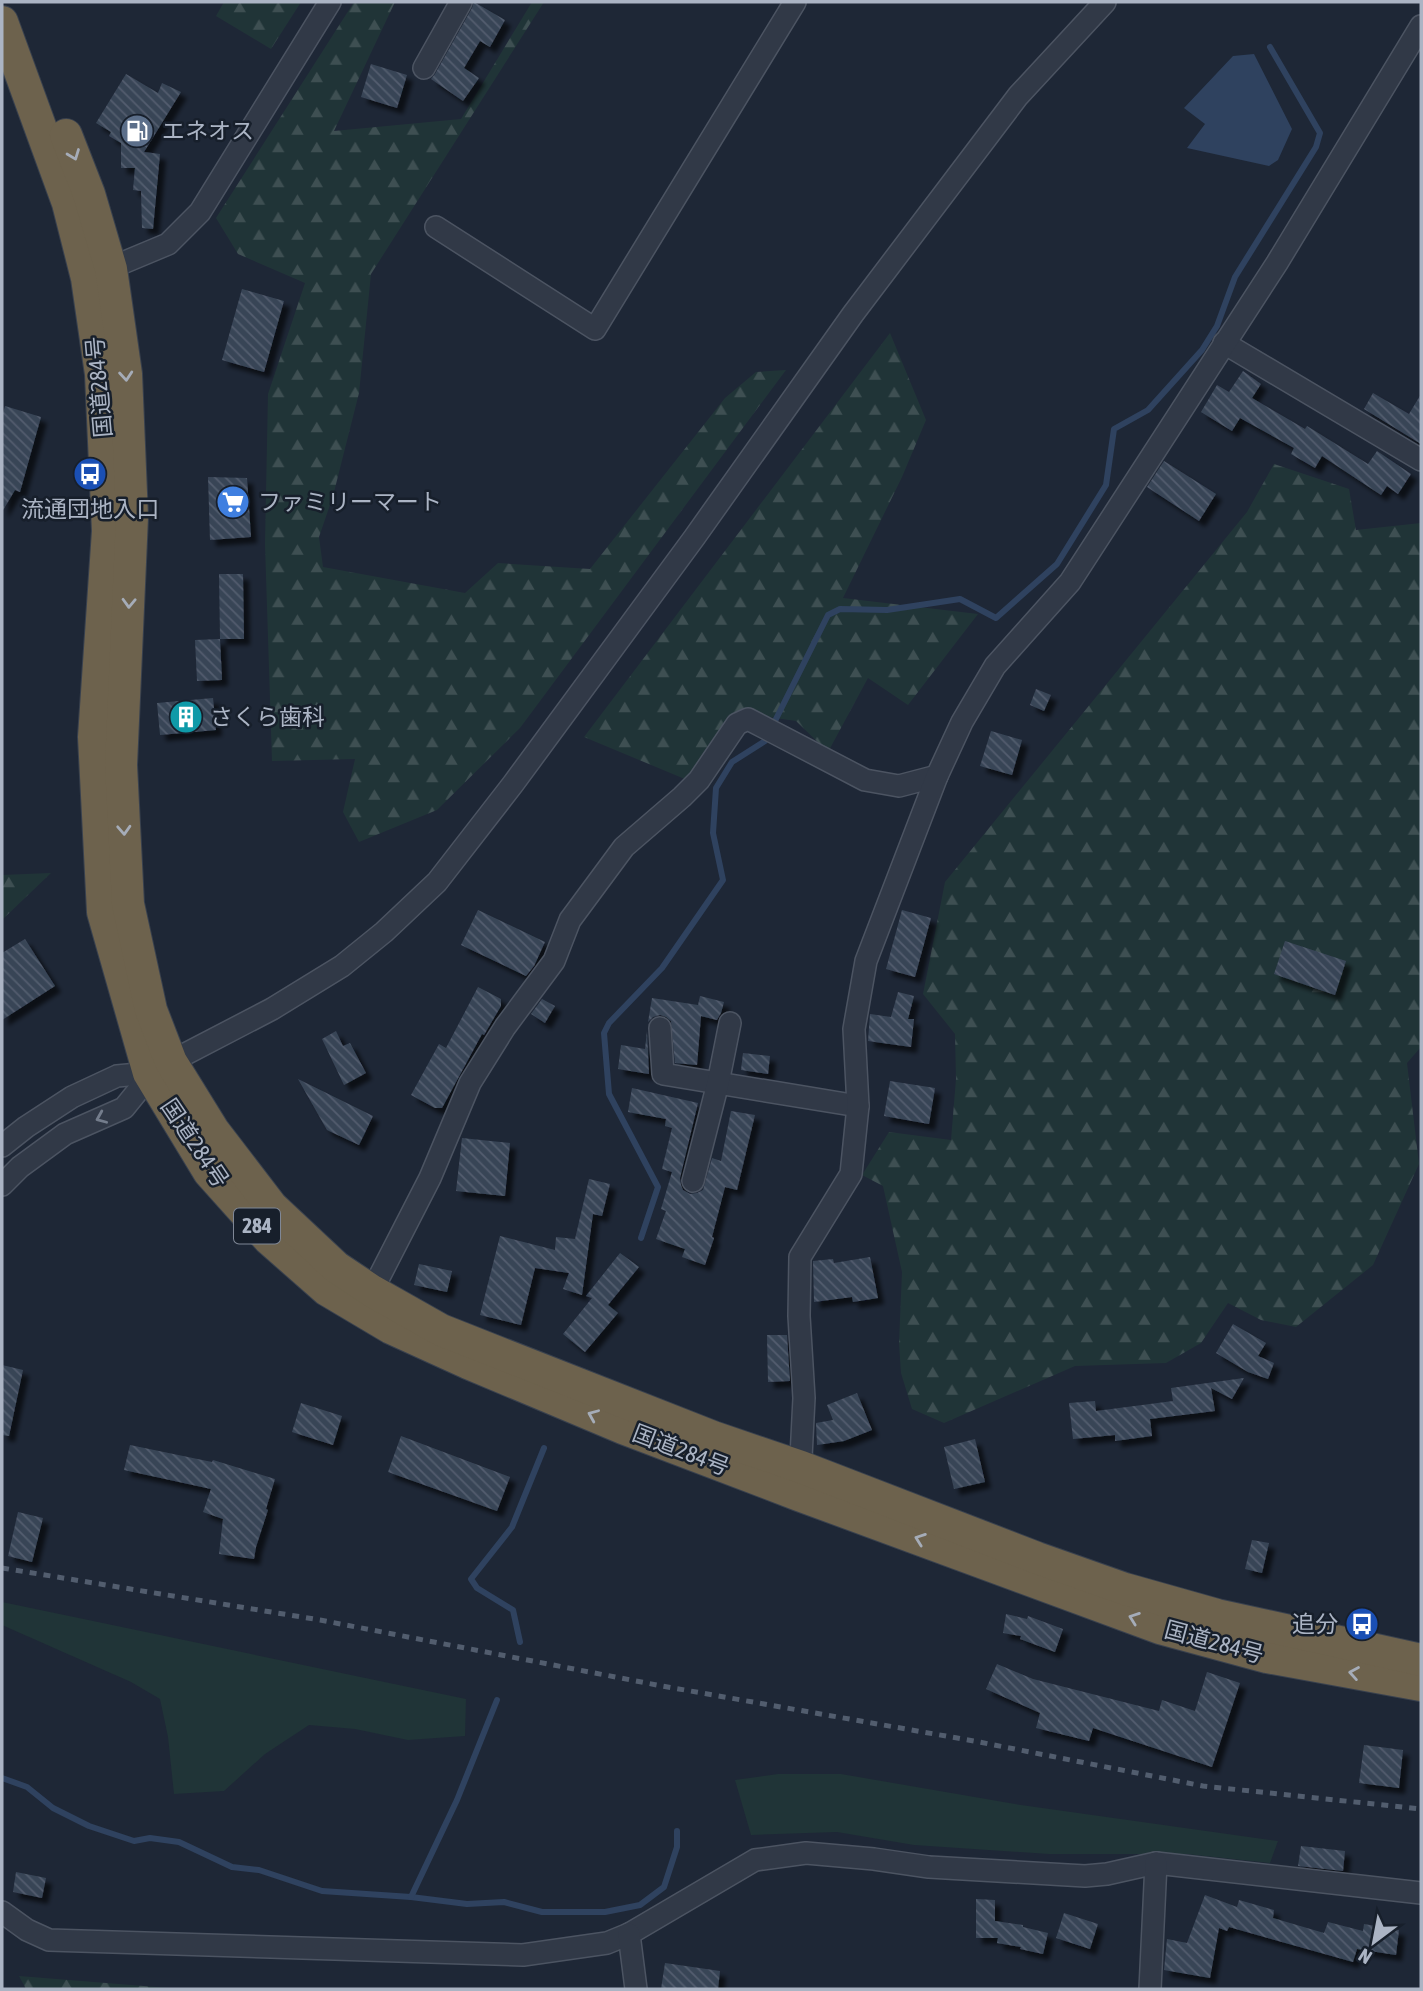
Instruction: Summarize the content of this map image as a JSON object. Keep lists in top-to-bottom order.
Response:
{
  "streets": {
    "highway": ["国道284号", "284"]
  },
  "places": {
    "fuel station": ["エネオス"],
    "bus stop": ["流通団地入口", "追分"],
    "supermarket": ["ファミリーマート"],
    "building": ["さくら歯科"]
  },
  "north": "bottom left"
}
